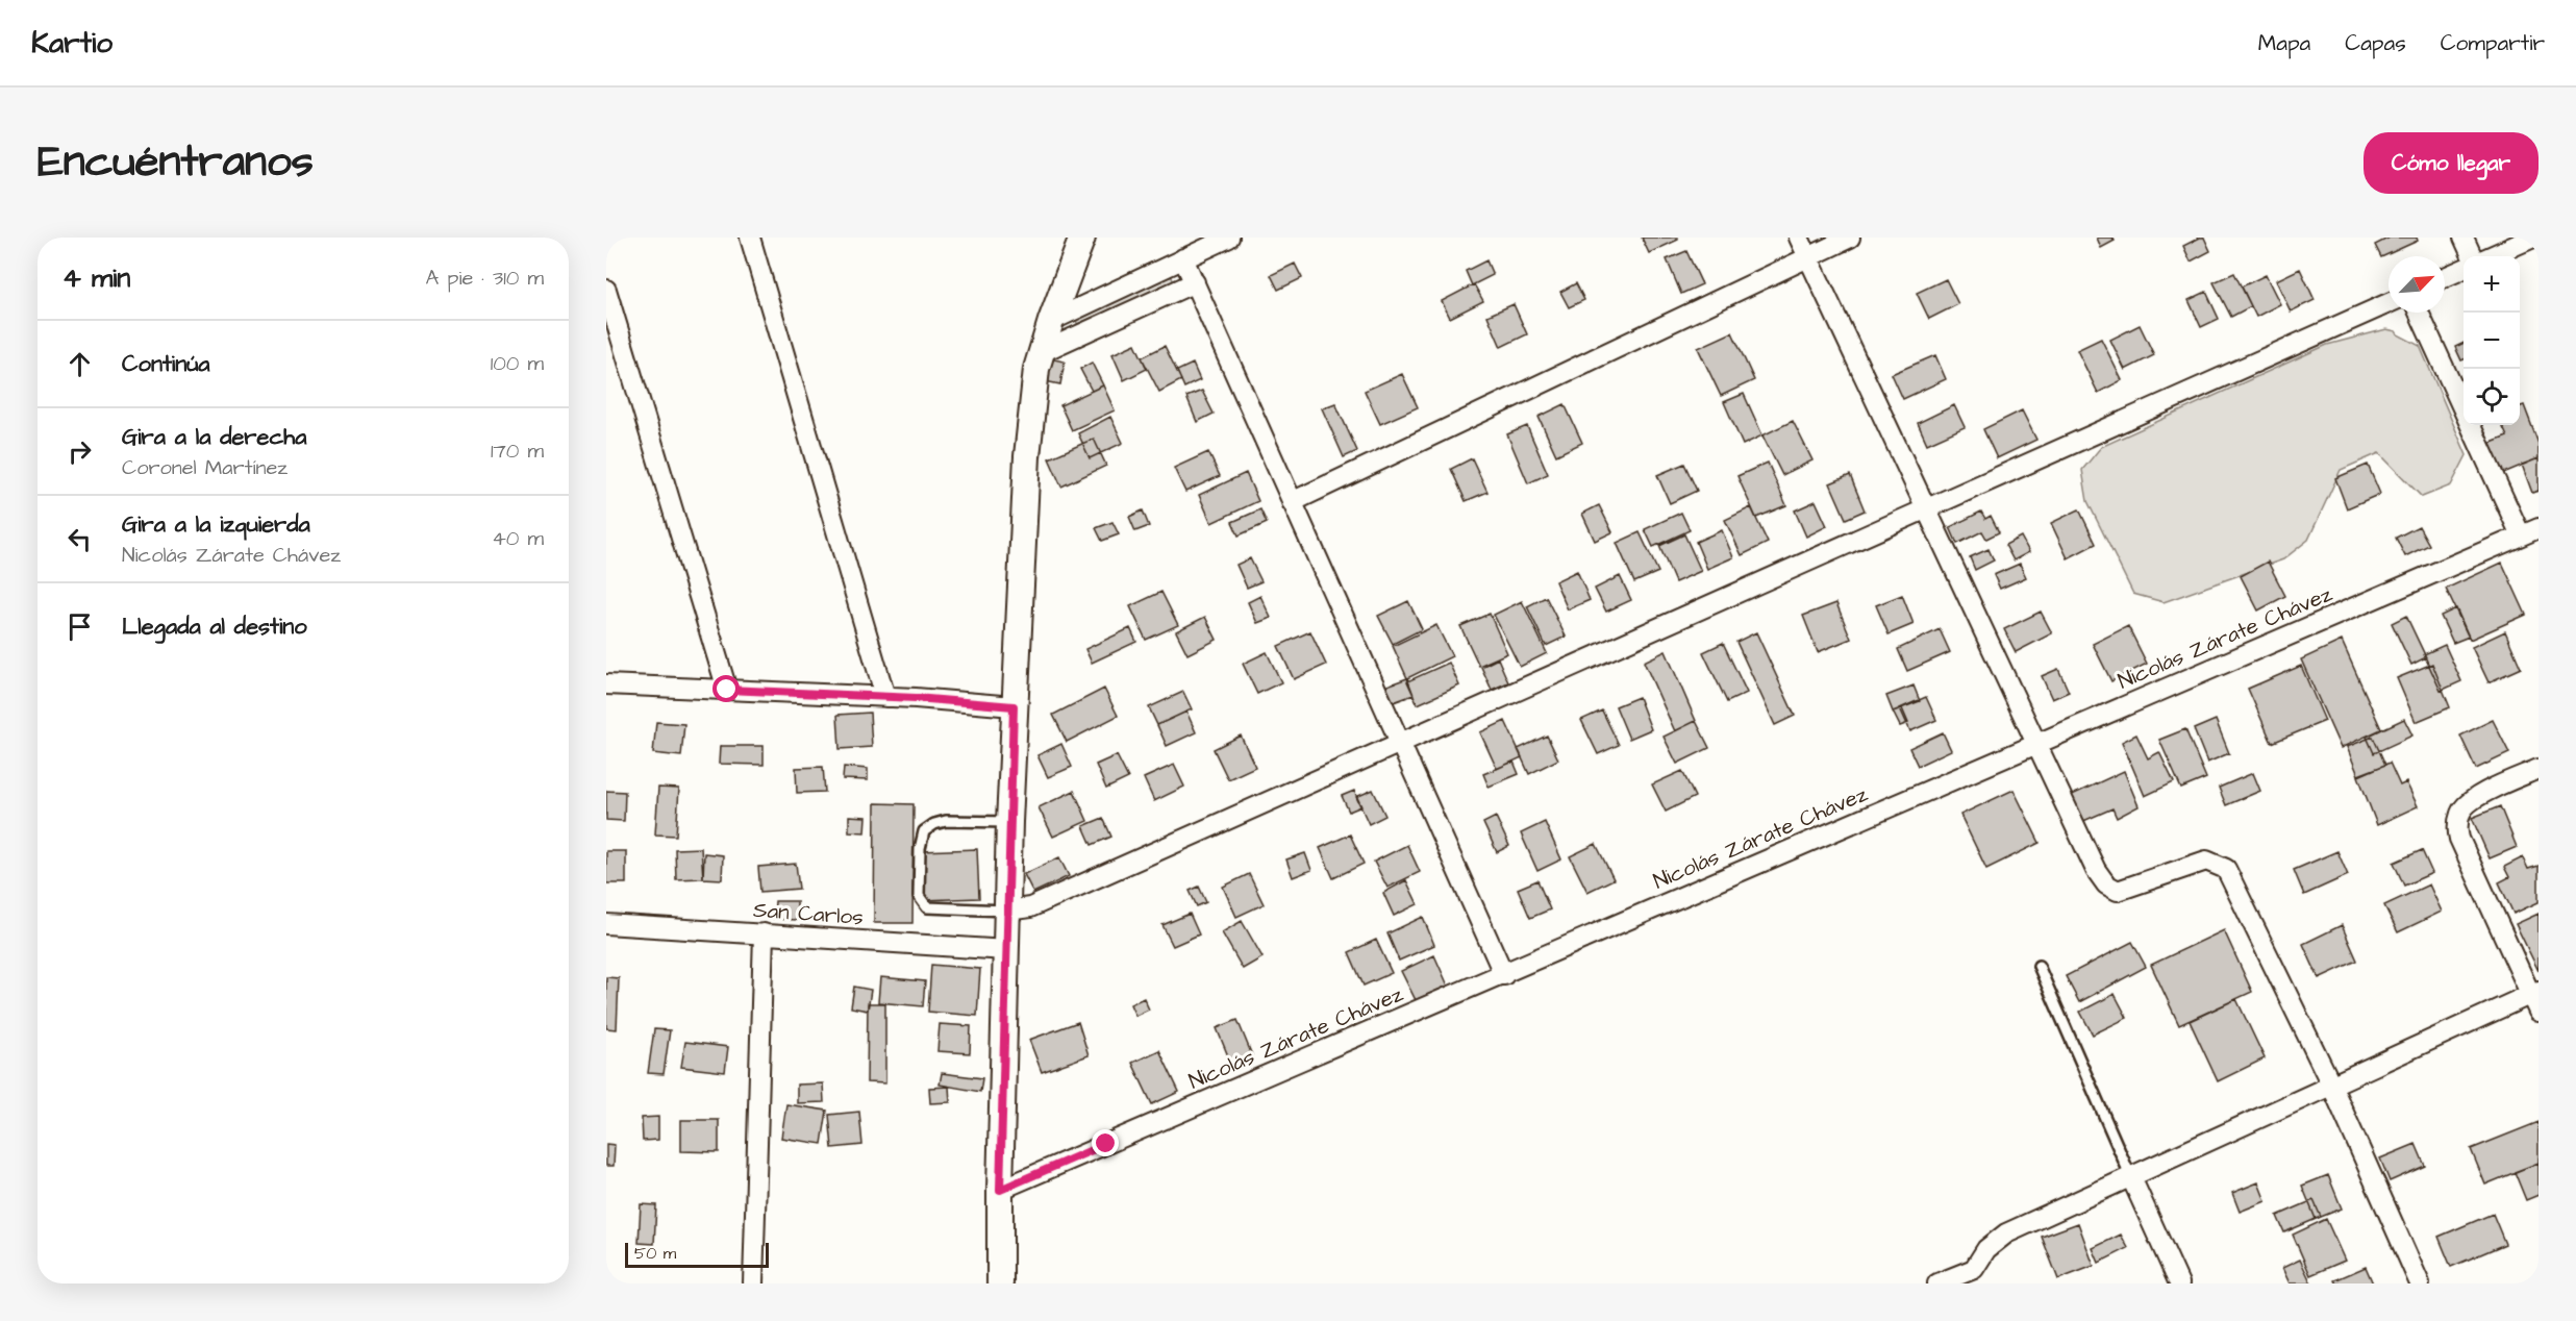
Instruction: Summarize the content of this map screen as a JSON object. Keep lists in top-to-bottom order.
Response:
{
  "streets": {
    "street": ["Nicolás Zárate Chávez", "San Carlos"]
  },
  "scale_bar": "50 m",
  "north": "top right",
  "page": {
    "header": "Kartio",
    "nav": ["Mapa", "Capas", "Compartir"],
    "title": "Encuéntranos",
    "buttons": "Cómo llegar",
    "heading": ["4 min", "A pie · 310 m"],
    "map_buttons": ["+", "−"],
    "list": [
      ["Continúa", "100 m"],
      ["Gira a la derecha", "Coronel Martínez", "170 m"],
      ["Gira a la izquierda", "Nicolás Zárate Chávez", "40 m"],
      "Llegada al destino"
    ],
    "scale": "50 m"
  }
}
